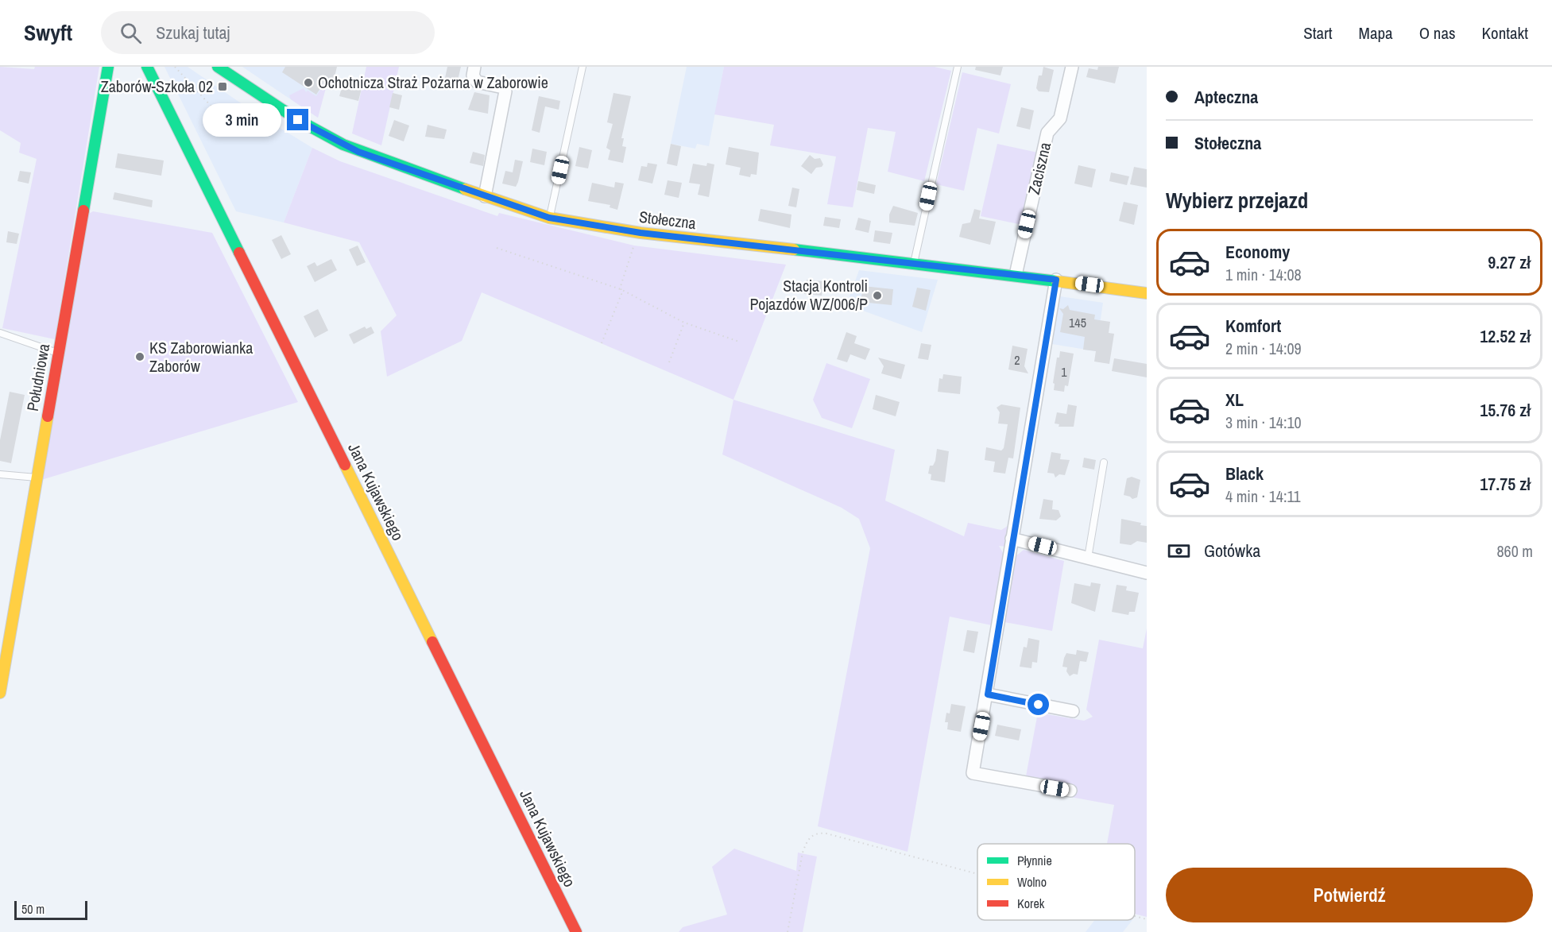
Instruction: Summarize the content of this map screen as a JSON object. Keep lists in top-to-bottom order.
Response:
{
  "streets": {
    "main road": ["Stołeczna", "Południowa", "Jana Kujawskiego"],
    "street": ["Zaciszna"]
  },
  "crossings": [
    ["Zaciszna", "Stołeczna"]
  ],
  "places": {
    "other": ["Ochotnicza Straż Pożarna w Zaborowie", "Stacja Kontroli Pojazdów WZ/006/P", "KS Zaborowianka Zaborów"],
    "transit": ["Zaborów-Szkoła 02"]
  },
  "house_numbers": ["145", "2", "1"],
  "legend": ["Płynnie", "Wolno", "Korek"],
  "scale_bar": "50 m",
  "page": {
    "header": "Swyft",
    "search": "Szukaj tutaj",
    "nav": [
      "Start",
      "Mapa",
      "O nas",
      "Kontakt"
    ],
    "banner": ["Apteczna", "Stołeczna"],
    "bubble": "3 min",
    "heading": "Wybierz przejazd",
    "list": [
      {
        "name": "Economy",
        "note": "1 min · 14:08",
        "value": "9.27 zł"
      },
      {
        "name": "Komfort",
        "note": "2 min · 14:09",
        "value": "12.52 zł"
      },
      {
        "name": "XL",
        "note": "3 min · 14:10",
        "value": "15.76 zł"
      },
      {
        "name": "Black",
        "note": "4 min · 14:11",
        "value": "17.75 zł"
      }
    ],
    "pay": ["Gotówka", "860 m"],
    "buttons": "Potwierdź",
    "scale": "50 m"
  }
}
